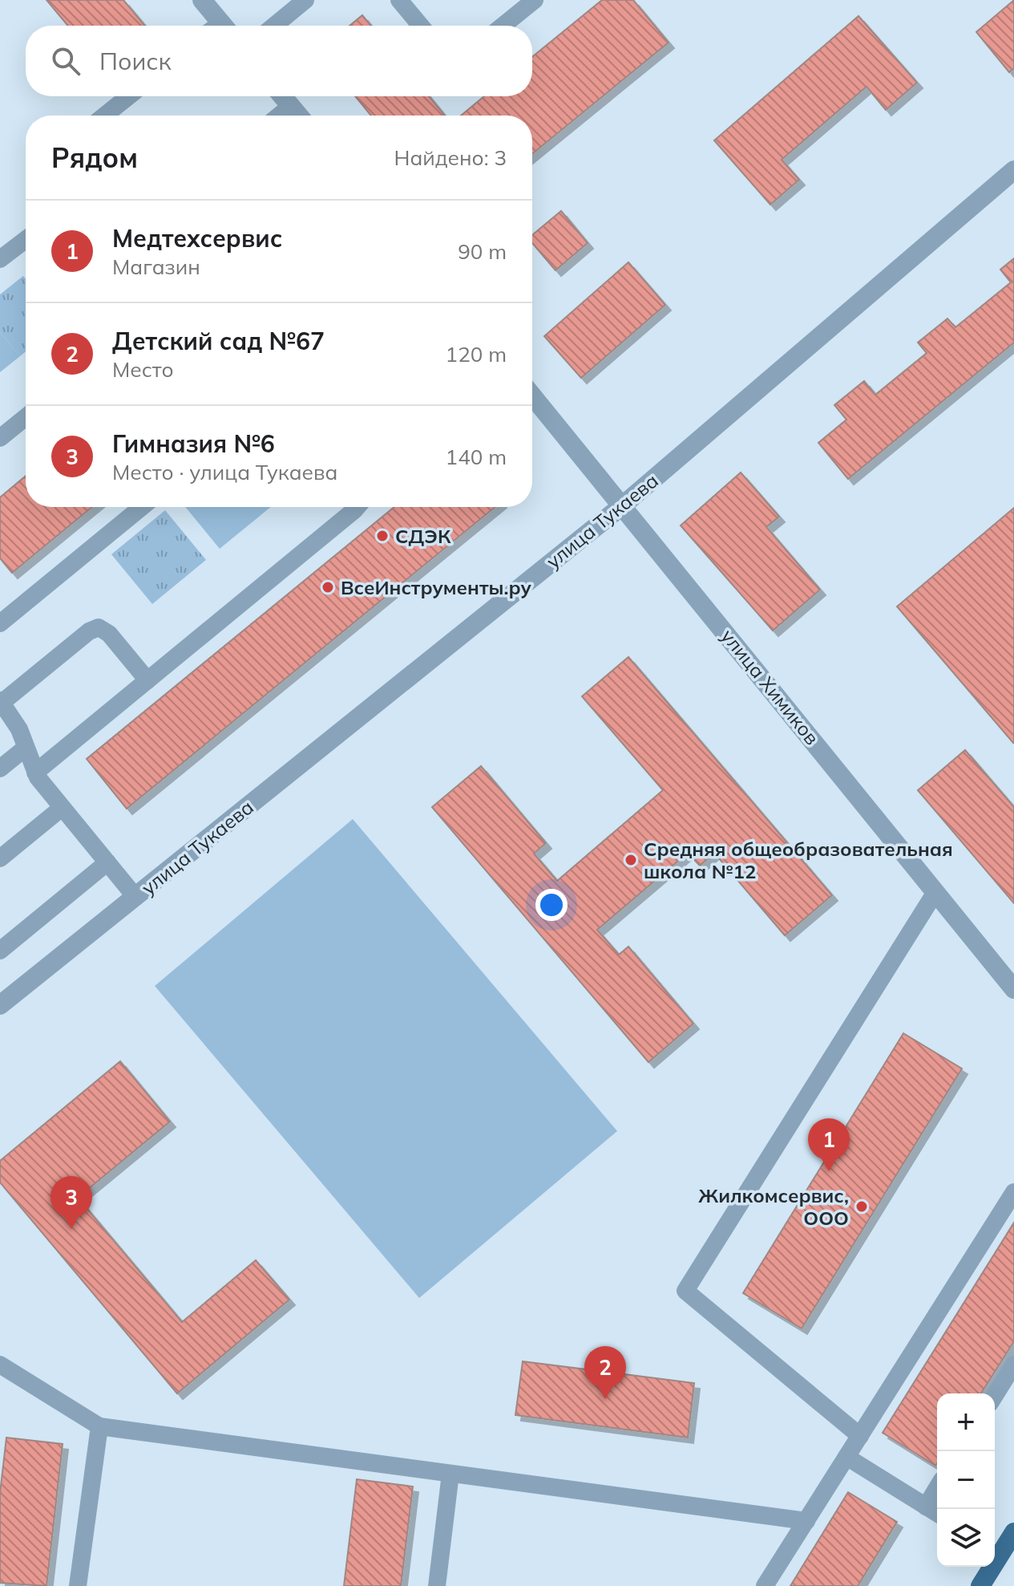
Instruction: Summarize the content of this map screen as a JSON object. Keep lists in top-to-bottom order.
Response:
{
  "streets": {
    "street": ["улица Тукаева", "улица Химиков"]
  },
  "crossings": [
    ["улица Тукаева", "улица Химиков"]
  ],
  "places": [
    "СДЭК",
    "ВсеИнструменты.ру",
    "Средняя общеобразовательная школа №12",
    "Жилкомсервис, ООО"
  ],
  "page": {
    "search": "Поиск",
    "heading": ["Рядом", "Найдено: 3"],
    "list": [
      {
        "mark": "1",
        "name": "Медтехсервис",
        "note": "Магазин",
        "value": "90 m"
      },
      {
        "mark": "2",
        "name": "Детский сад №67",
        "note": "Место",
        "value": "120 m"
      },
      {
        "mark": "3",
        "name": "Гимназия №6",
        "note": "Место · улица Тукаева",
        "value": "140 m"
      }
    ],
    "pins": ["1", "3", "2"],
    "map_buttons": ["+", "−"]
  }
}
